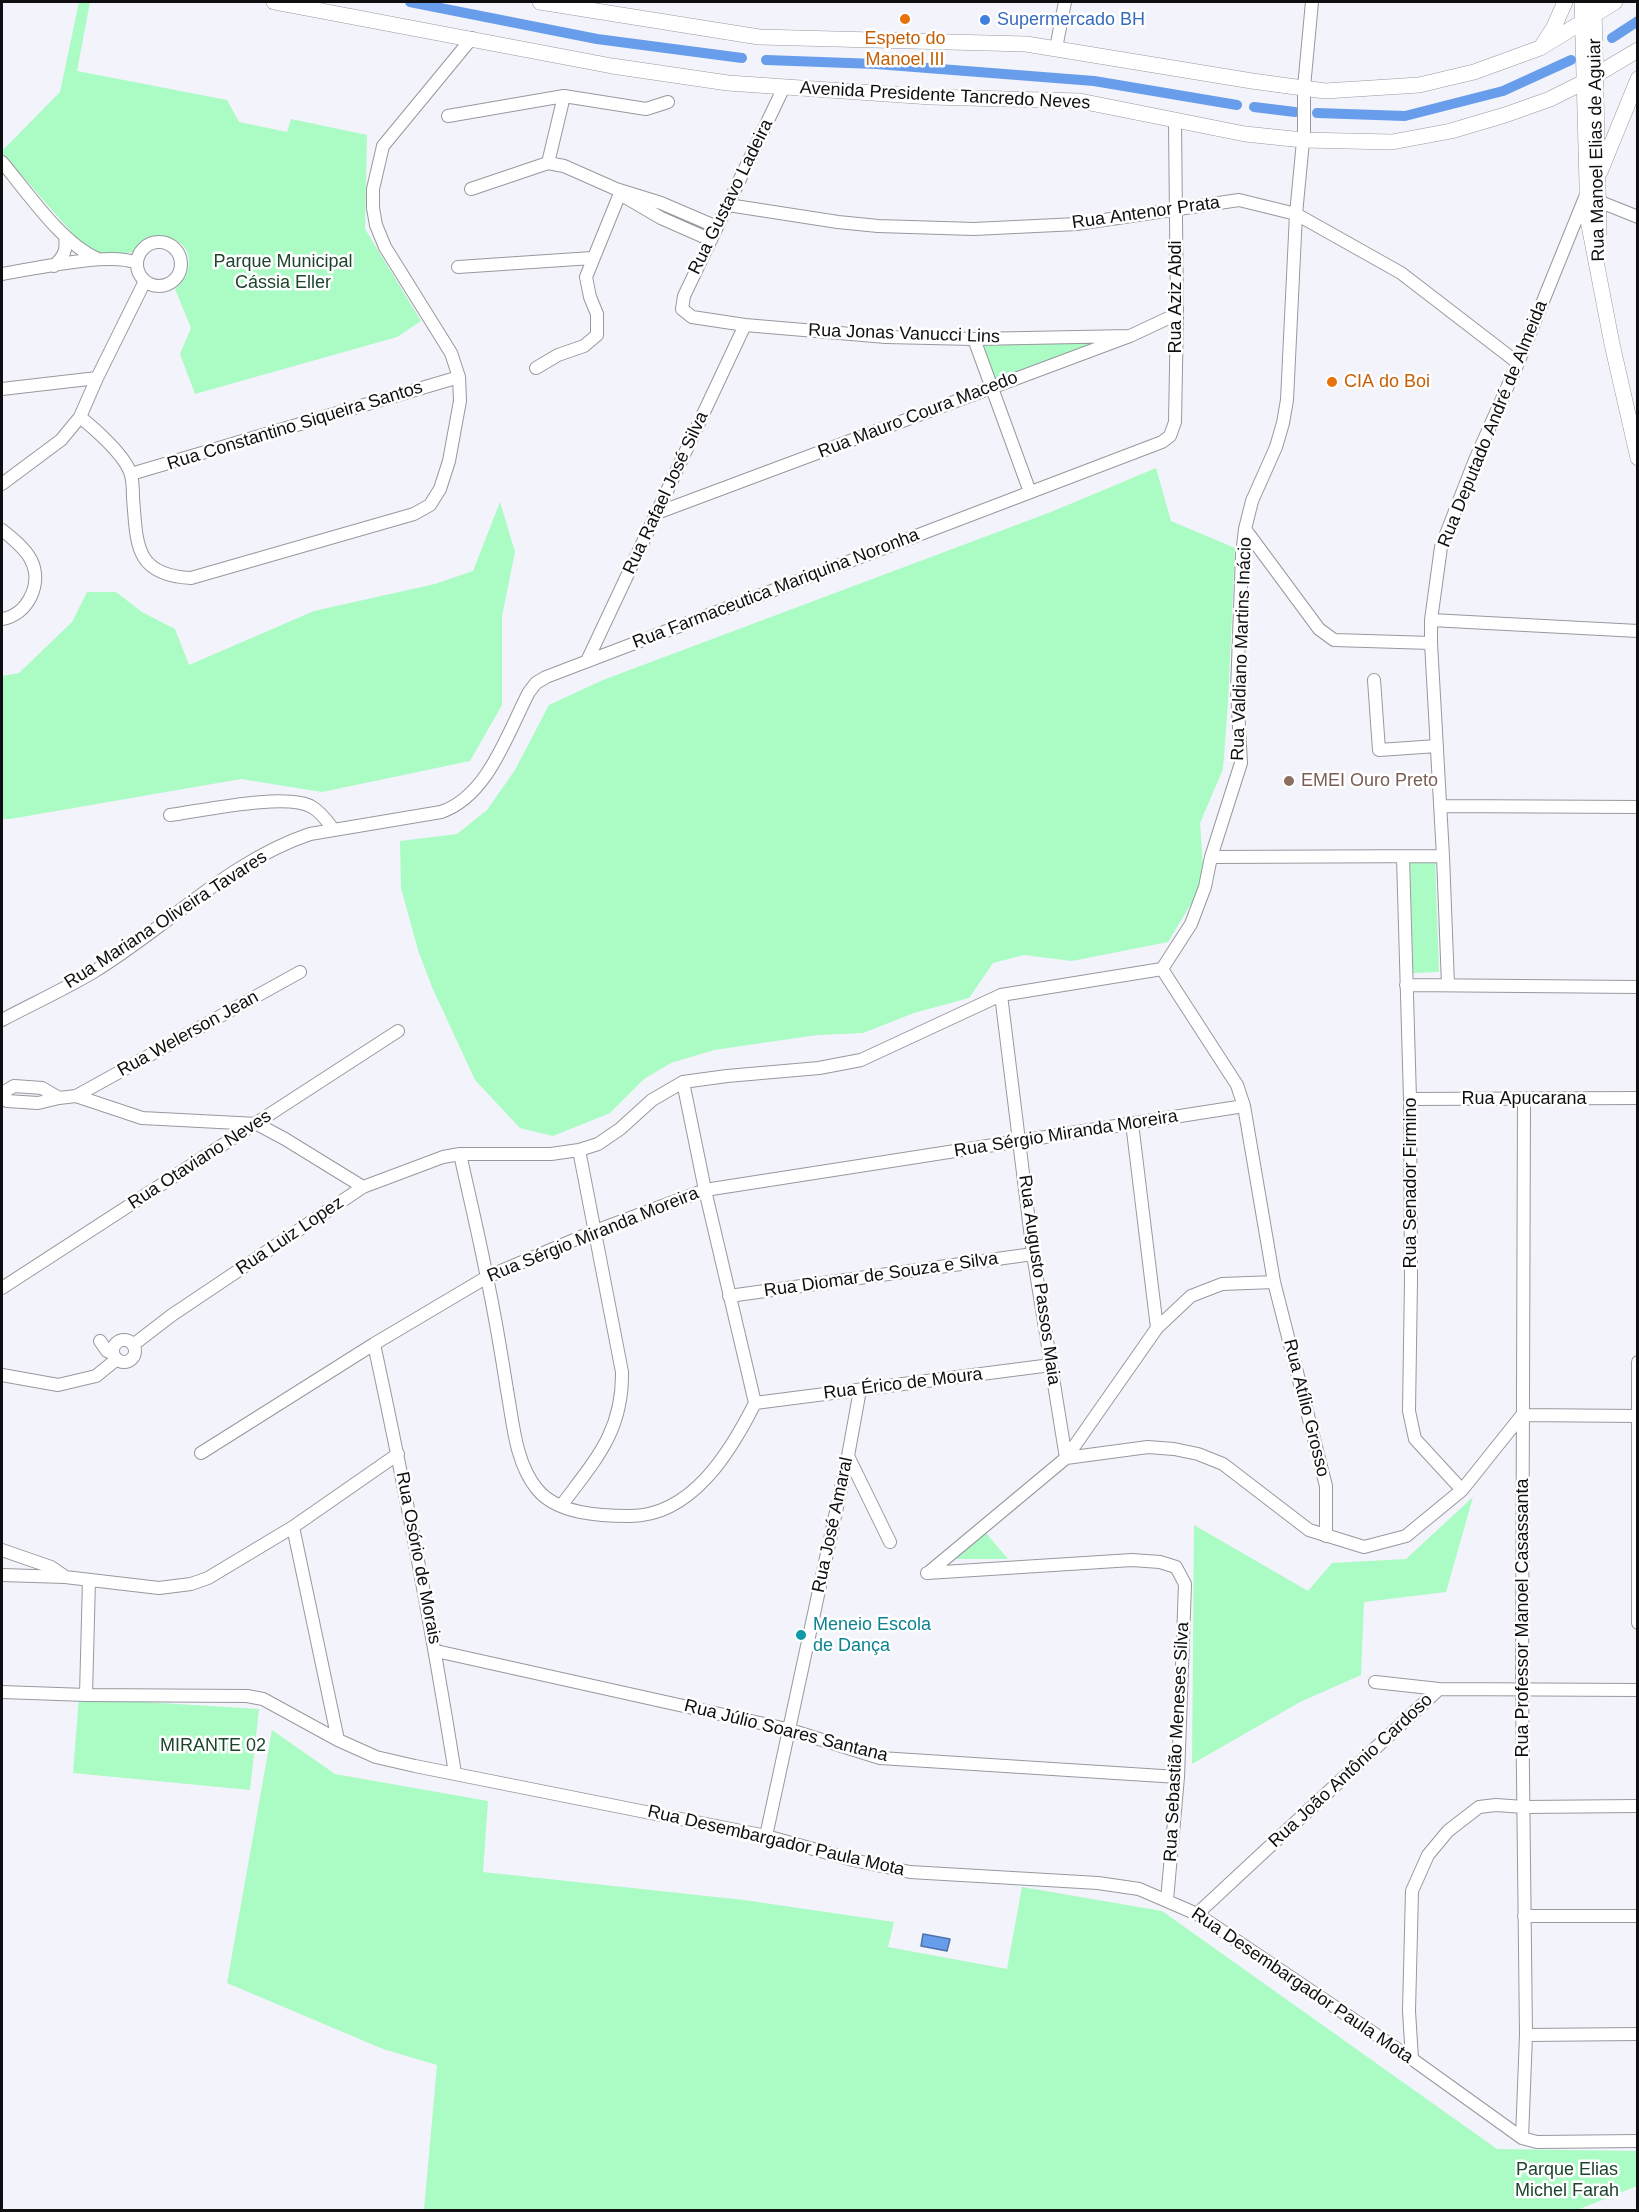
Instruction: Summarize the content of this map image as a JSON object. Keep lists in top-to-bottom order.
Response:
{
  "streets": {
    "main road": ["Avenida Presidente Tancredo Neves", "Rua Manoel Elias de Aguiar"],
    "street": [
      "Rua Gustavo Ladeira",
      "Rua Antenor Prata",
      "Rua Aziz Abdi",
      "Rua Jonas Vanucci Lins",
      "Rua Mauro Coura Macedo",
      "Rua Deputado André de Almeida",
      "Rua Constantino Siqueira Santos",
      "Rua Rafael José Silva",
      "Rua Farmaceutica Mariquina Noronha",
      "Rua Valdiano Martins Inácio",
      "Rua Mariana Oliveira Tavares",
      "Rua Welerson Jean",
      "Rua Apucarana",
      "Rua Sérgio Miranda Moreira",
      "Rua Otaviano Neves",
      "Rua Senador Firmino",
      "Rua Luiz Lopez",
      "Rua Diomar de Souza e Silva",
      "Rua Augusto Passos Maia",
      "Rua Érico de Moura",
      "Rua Atílio Grosso",
      "Rua José Amaral",
      "Rua Osório de Morais",
      "Rua Professor Manoel Casassanta",
      "Rua Júlio Soares Santana",
      "Rua Sebastião Meneses Silva",
      "Rua João Antônio Cardoso",
      "Rua Desembargador Paula Mota"
    ]
  },
  "crossings": [
    ["Avenida Presidente Tancredo Neves", "Rua Manoel Elias de Aguiar"],
    ["Avenida Presidente Tancredo Neves", "Rua Gustavo Ladeira"],
    ["Avenida Presidente Tancredo Neves", "Rua Aziz Abdi"],
    ["Avenida Presidente Tancredo Neves", "Rua Valdiano Martins Inácio"],
    ["Rua Manoel Elias de Aguiar", "Rua Deputado André de Almeida"],
    ["Rua Gustavo Ladeira", "Rua Antenor Prata"],
    ["Rua Gustavo Ladeira", "Rua Jonas Vanucci Lins"],
    ["Rua Antenor Prata", "Rua Aziz Abdi"],
    ["Rua Antenor Prata", "Rua Deputado André de Almeida"],
    ["Rua Antenor Prata", "Rua Valdiano Martins Inácio"],
    ["Rua Aziz Abdi", "Rua Mauro Coura Macedo"],
    ["Rua Aziz Abdi", "Rua Farmaceutica Mariquina Noronha"],
    ["Rua Jonas Vanucci Lins", "Rua Mauro Coura Macedo"],
    ["Rua Jonas Vanucci Lins", "Rua Rafael José Silva"],
    ["Rua Mauro Coura Macedo", "Rua Rafael José Silva"],
    ["Rua Rafael José Silva", "Rua Farmaceutica Mariquina Noronha"],
    ["Rua Farmaceutica Mariquina Noronha", "Rua Mariana Oliveira Tavares"],
    ["Rua Valdiano Martins Inácio", "Rua Atílio Grosso"],
    ["Rua Apucarana", "Rua Senador Firmino"],
    ["Rua Apucarana", "Rua Professor Manoel Casassanta"],
    ["Rua Sérgio Miranda Moreira", "Rua Augusto Passos Maia"],
    ["Rua Sérgio Miranda Moreira", "Rua Atílio Grosso"],
    ["Rua Sérgio Miranda Moreira", "Rua Osório de Morais"],
    ["Rua Diomar de Souza e Silva", "Rua Augusto Passos Maia"],
    ["Rua Augusto Passos Maia", "Rua Érico de Moura"],
    ["Rua Augusto Passos Maia", "Rua Sebastião Meneses Silva"],
    ["Rua Érico de Moura", "Rua José Amaral"],
    ["Rua José Amaral", "Rua Júlio Soares Santana"],
    ["Rua José Amaral", "Rua Desembargador Paula Mota"],
    ["Rua Osório de Morais", "Rua Júlio Soares Santana"],
    ["Rua Osório de Morais", "Rua Desembargador Paula Mota"],
    ["Rua Professor Manoel Casassanta", "Rua João Antônio Cardoso"],
    ["Rua Professor Manoel Casassanta", "Rua Desembargador Paula Mota"],
    ["Rua Júlio Soares Santana", "Rua Sebastião Meneses Silva"],
    ["Rua Sebastião Meneses Silva", "Rua Desembargador Paula Mota"],
    ["Rua João Antônio Cardoso", "Rua Desembargador Paula Mota"]
  ],
  "parks": ["Parque Municipal Cássia Eller", "MIRANTE 02", "Parque Elias Michel Farah"],
  "places": [
    "Espeto do Manoel III",
    "Supermercado BH",
    "CIA do Boi",
    "EMEI Ouro Preto",
    "Meneio Escola de Dança"
  ]
}
